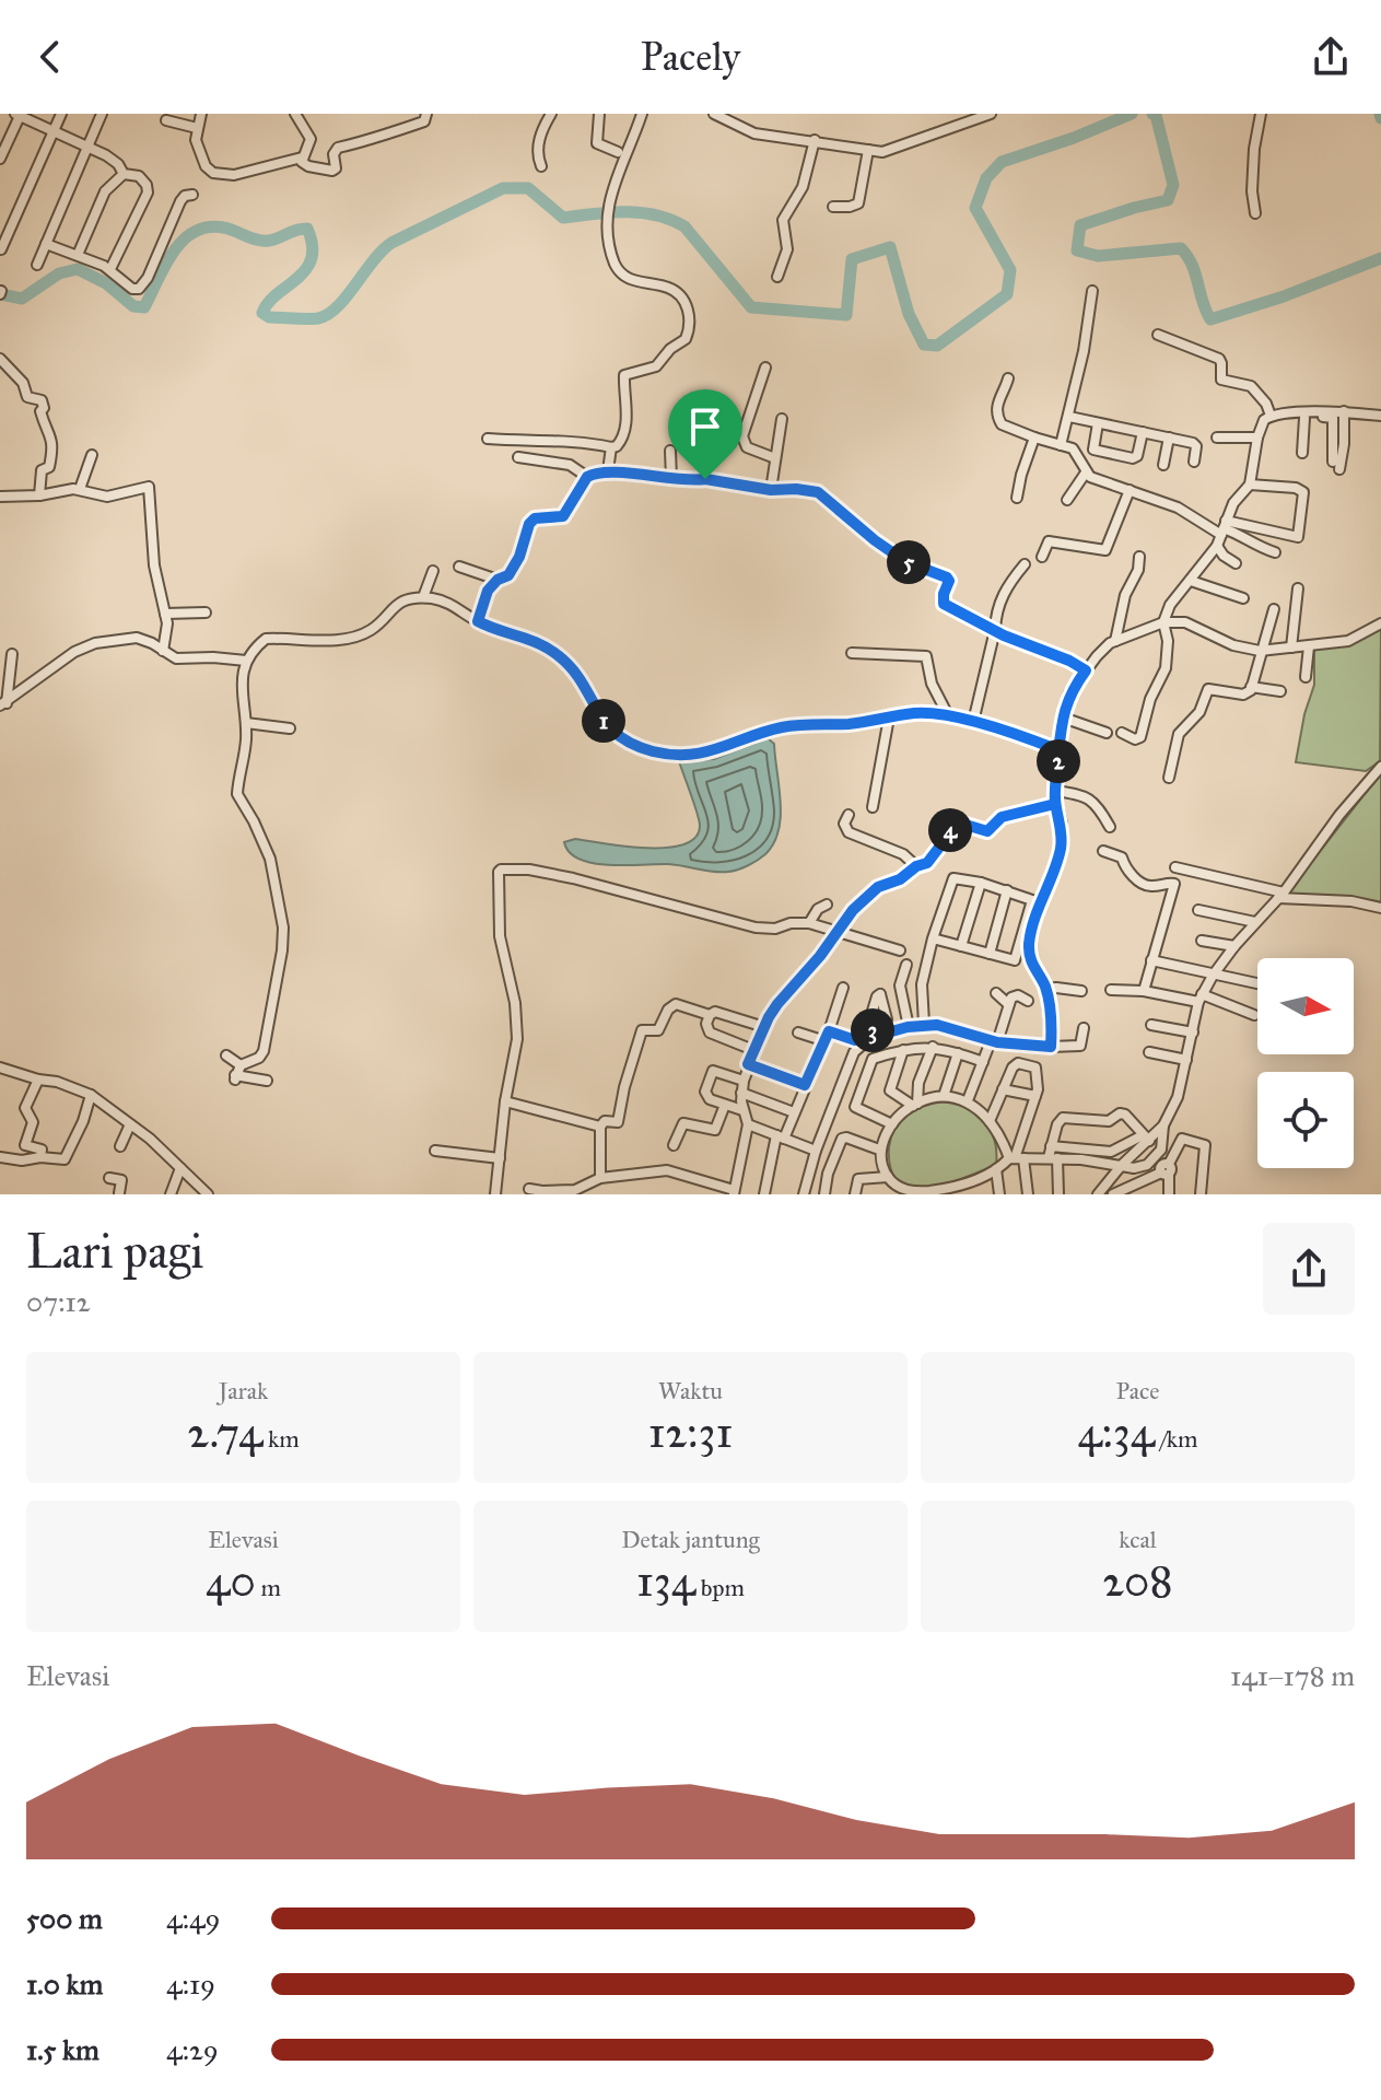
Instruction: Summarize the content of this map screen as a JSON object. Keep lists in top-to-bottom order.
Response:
{
  "north": "right",
  "page": {
    "header": "Pacely",
    "pins": [
      "5",
      "1",
      "2",
      "4",
      "3"
    ],
    "heading": ["Lari pagi", "07:12"],
    "stats": [
      ["Jarak", "2.74 km"],
      ["Waktu", "12:31"],
      ["Pace", "4:34 /km"],
      ["Elevasi", "40 m"],
      ["Detak jantung", "134 bpm"],
      ["kcal", "208"]
    ],
    "chart": ["Elevasi", "141–178 m"],
    "list": [
      {
        "name": "500 m",
        "note": "4:49"
      },
      {
        "name": "1.0 km",
        "note": "4:19"
      },
      {
        "name": "1.5 km",
        "note": "4:29"
      }
    ]
  }
}
